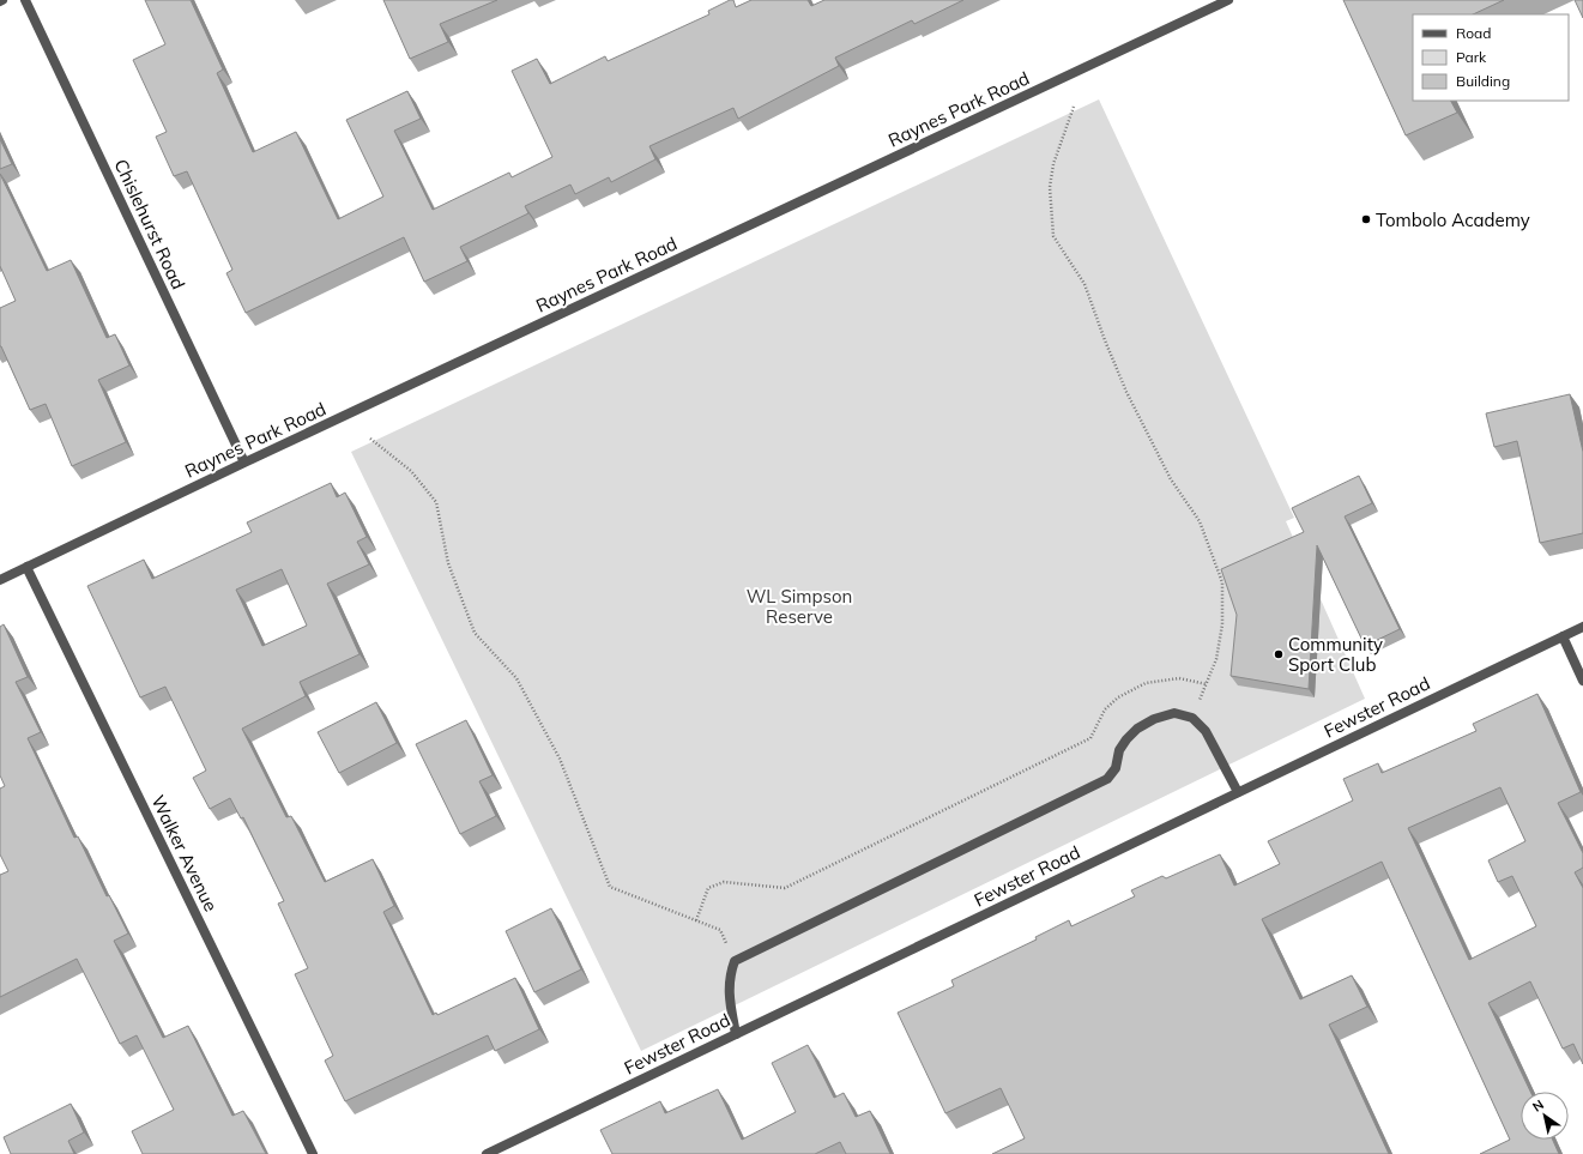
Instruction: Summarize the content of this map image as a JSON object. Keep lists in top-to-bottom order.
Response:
{
  "streets": {
    "street": [
      "Raynes Park Road",
      "Chislehurst Road",
      "Fewster Road",
      "Walker Avenue"
    ]
  },
  "crossings": [
    ["Raynes Park Road", "Chislehurst Road"],
    ["Raynes Park Road", "Walker Avenue"]
  ],
  "parks": ["WL Simpson Reserve"],
  "places": ["Tombolo Academy", "Community Sport Club"],
  "legend": ["Road", "Park", "Building"],
  "north": "top left"
}
